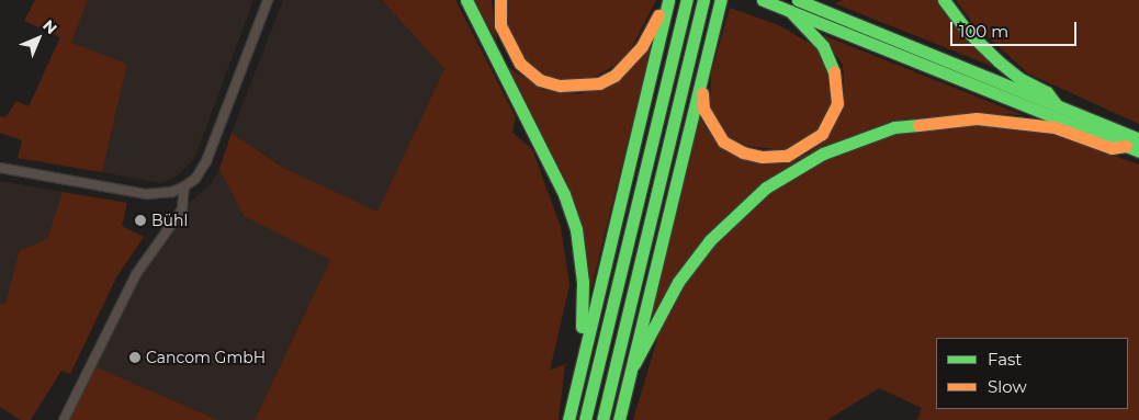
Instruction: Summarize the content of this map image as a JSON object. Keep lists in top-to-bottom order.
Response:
{
  "places": ["Bühl", "Cancom GmbH"],
  "legend": ["Fast", "Slow"],
  "scale_bar": "100 m",
  "north": "top right"
}
